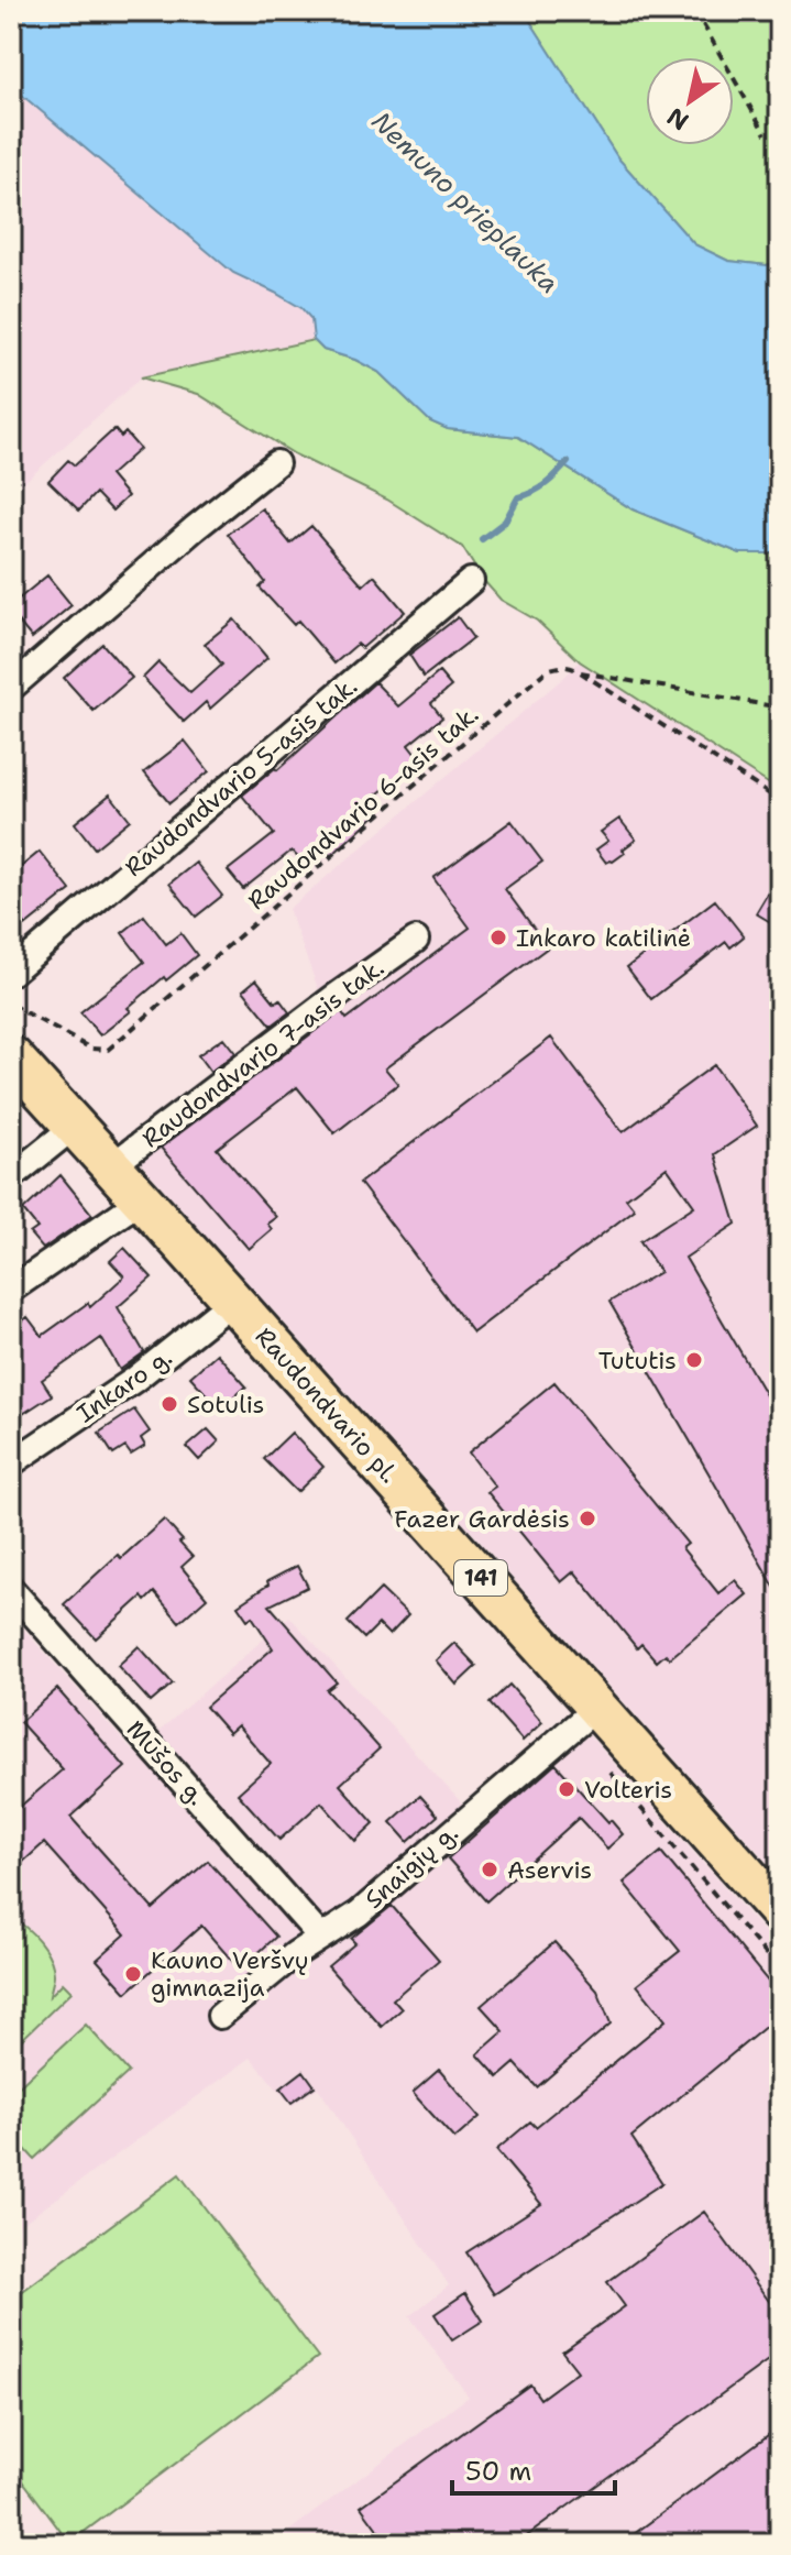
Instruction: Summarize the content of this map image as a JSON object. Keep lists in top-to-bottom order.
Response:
{
  "streets": {
    "main road": ["Raudondvario pl.", "141"],
    "street": [
      "Raudondvario 5-asis tak.",
      "Raudondvario 7-asis tak.",
      "Inkaro g.",
      "Mūšos g.",
      "Snaigių g."
    ],
    "path": ["Raudondvario 6-asis tak."]
  },
  "crossings": [
    ["Raudondvario 7-asis tak.", "Raudondvario pl."],
    ["Inkaro g.", "Raudondvario pl."],
    ["Raudondvario pl.", "Snaigių g."],
    ["Mūšos g.", "Snaigių g."]
  ],
  "water": ["Nemuno prieplauka"],
  "places": [
    "Inkaro katilinė",
    "Tututis",
    "Sotulis",
    "Fazer Gardėsis",
    "Volteris",
    "Aservis",
    "Kauno Veršvų gimnazija"
  ],
  "scale_bar": "50 m",
  "north": "bottom left"
}
